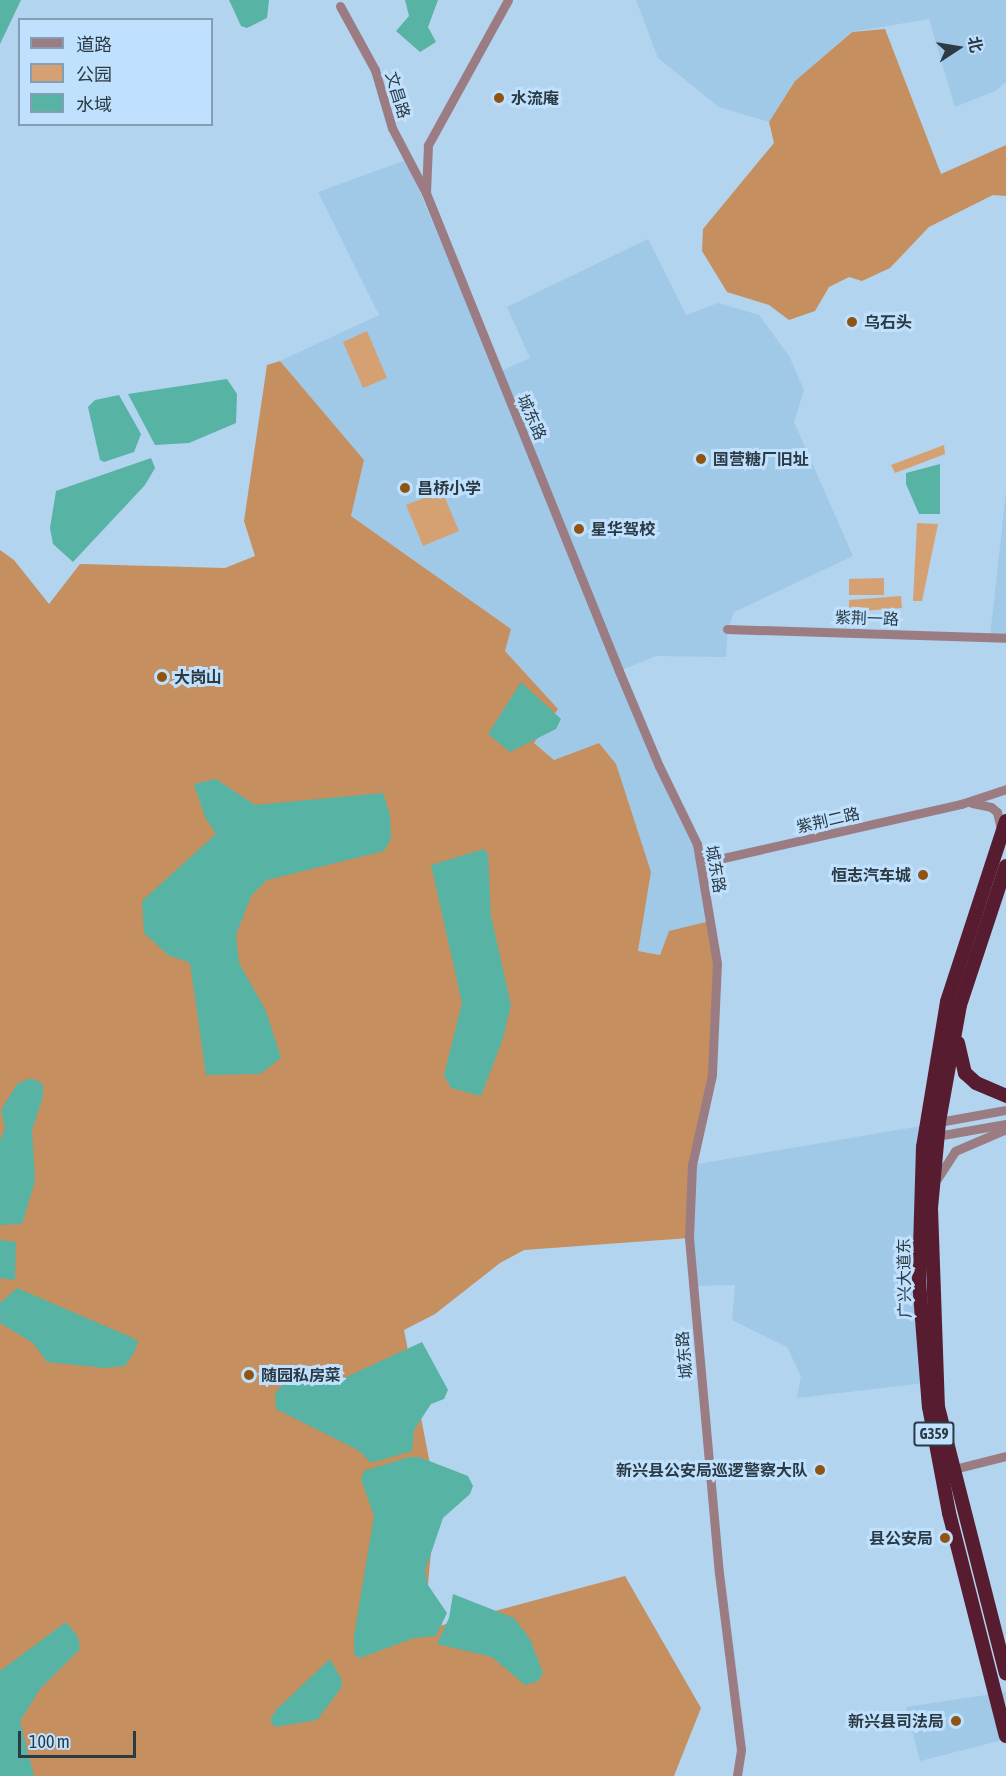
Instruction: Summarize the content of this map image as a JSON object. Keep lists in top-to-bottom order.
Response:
{
  "streets": {
    "highway": ["广兴大道东", "G359"],
    "street": [
      "文昌路",
      "城东路",
      "紫荆一路",
      "紫荆二路"
    ]
  },
  "crossings": [
    ["文昌路", "城东路"],
    ["城东路", "紫荆二路"],
    ["紫荆二路", "广兴大道东"]
  ],
  "places": [
    "水流庵",
    "乌石头",
    "国营糖厂旧址",
    "昌桥小学",
    "星华驾校",
    "大岗山",
    "恒志汽车城",
    "随园私房菜",
    "新兴县公安局巡逻警察大队",
    "县公安局",
    "新兴县司法局"
  ],
  "legend": ["道路", "公园", "水域"],
  "scale_bar": "100 m",
  "north": "right"
}
